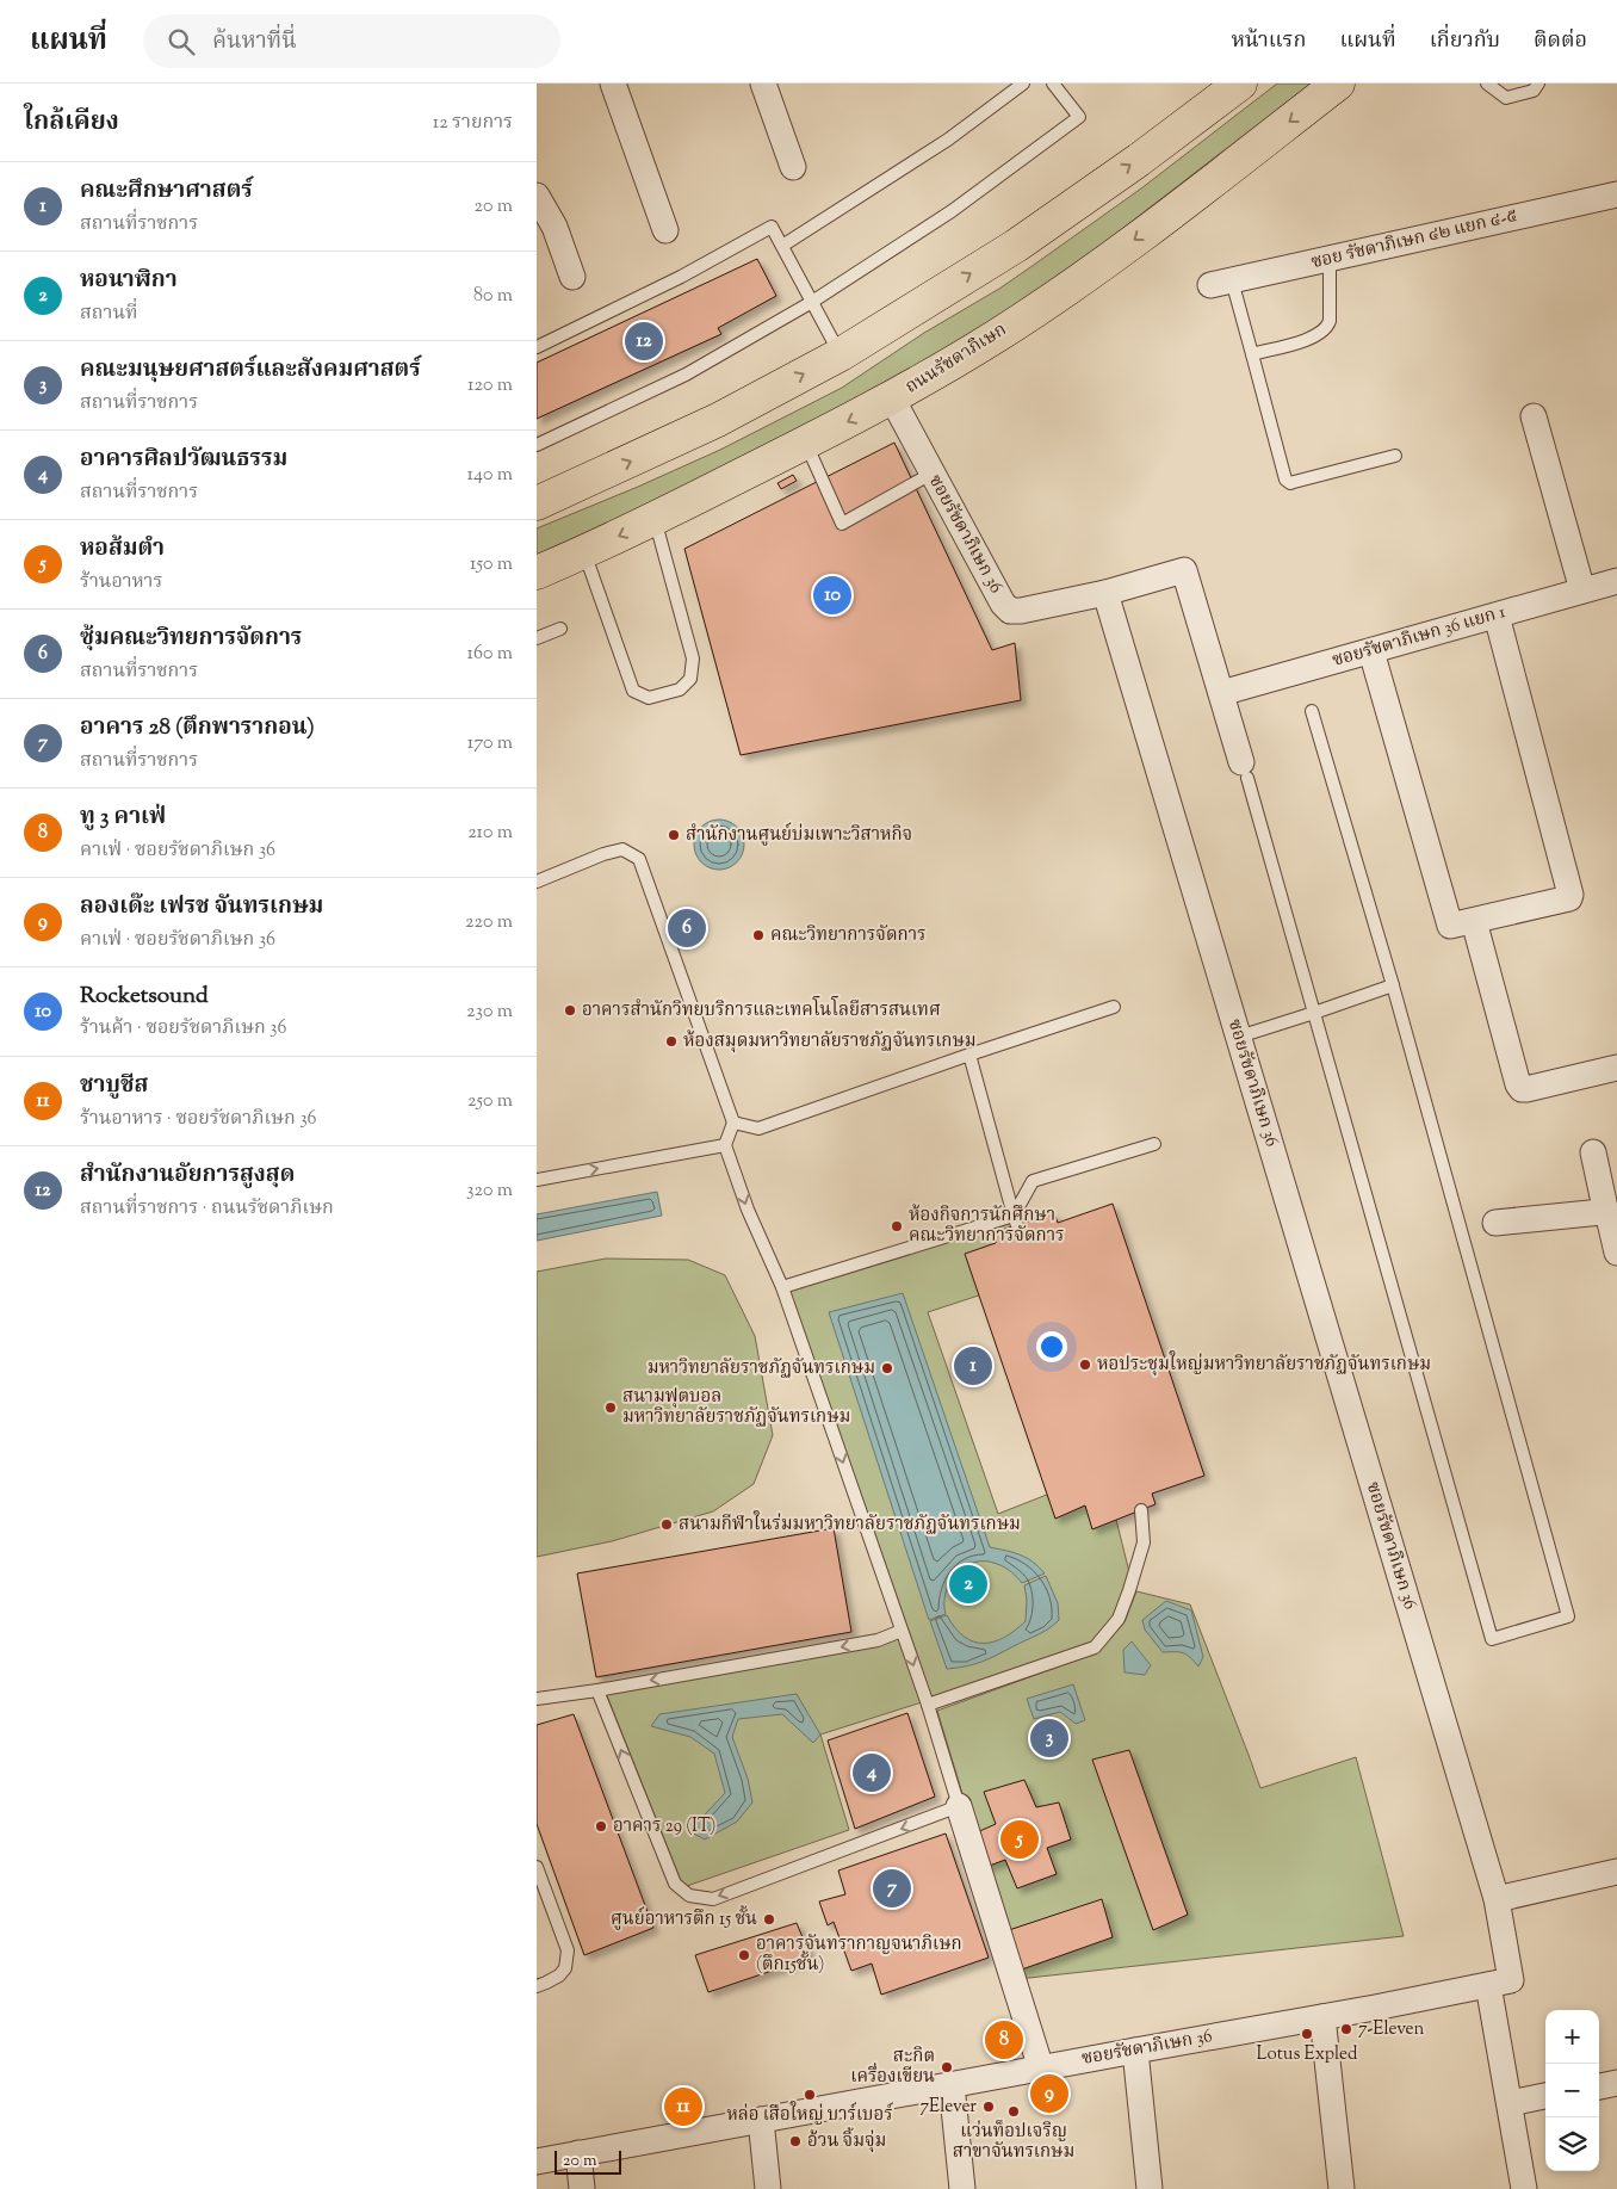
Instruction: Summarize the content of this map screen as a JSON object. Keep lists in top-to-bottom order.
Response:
{
  "streets": {
    "main road": ["ถนนรัชดาภิเษก"],
    "street": ["ซอย รัชดาภิเษก ๔๒ แยก ๔-๕", "ซอยรัชดาภิเษก 36", "ซอยรัชดาภิเษก 36 แยก 1"]
  },
  "crossings": [
    ["ถนนรัชดาภิเษก", "ซอยรัชดาภิเษก 36"]
  ],
  "places": [
    "สำนักงานศูนย์บ่มเพาะวิสาหกิจ",
    "คณะวิทยาการจัดการ",
    "อาคารสำนักวิทยบริการและเทคโนโลยีสารสนเทศ",
    "ห้องสมุดมหาวิทยาลัยราชภัฏจันทรเกษม",
    "ห้องกิจการนักศึกษา คณะวิทยาการจัดการ",
    "หอประชุมใหญ่มหาวิทยาลัยราชภัฏจันทรเกษม",
    "มหาวิทยาลัยราชภัฏจันทรเกษม",
    "สนามฟุตบอล มหาวิทยาลัยราชภัฏจันทรเกษม",
    "สนามกีฬาในร่มมหาวิทยาลัยราชภัฏจันทรเกษม",
    "อาคาร 29 (IT)",
    "ศูนย์อาหารตึก 15 ชั้น",
    "อาคารจันทรากาญจนาภิเษก (ตึก15ชั้น)",
    "7-Eleven",
    "Lotus Expled",
    "สะกิต เครื่องเขียน",
    "หล่อ เสือใหญ่ บาร์เบอร์",
    "7Elever",
    "แว่นท็อปเจริญ สาขาจันทรเกษม",
    "อ้วน จิ้มจุ่ม"
  ],
  "scale_bar": "20 m",
  "page": {
    "header": "แผนที่",
    "search": "ค้นหาที่นี่",
    "nav": [
      "หน้าแรก",
      "แผนที่",
      "เกี่ยวกับ",
      "ติดต่อ"
    ],
    "heading": ["ใกล้เคียง", "12 รายการ"],
    "list": [
      {
        "mark": "1",
        "name": "คณะศึกษาศาสตร์",
        "note": "สถานที่ราชการ",
        "value": "20 m"
      },
      {
        "mark": "2",
        "name": "หอนาฬิกา",
        "note": "สถานที่",
        "value": "80 m"
      },
      {
        "mark": "3",
        "name": "คณะมนุษยศาสตร์และสังคมศาสตร์",
        "note": "สถานที่ราชการ",
        "value": "120 m"
      },
      {
        "mark": "4",
        "name": "อาคารศิลปวัฒนธรรม",
        "note": "สถานที่ราชการ",
        "value": "140 m"
      },
      {
        "mark": "5",
        "name": "หอส้มตำ",
        "note": "ร้านอาหาร",
        "value": "150 m"
      },
      {
        "mark": "6",
        "name": "ซุ้มคณะวิทยการจัดการ",
        "note": "สถานที่ราชการ",
        "value": "160 m"
      },
      {
        "mark": "7",
        "name": "อาคาร 28 (ตึกพารากอน)",
        "note": "สถานที่ราชการ",
        "value": "170 m"
      },
      {
        "mark": "8",
        "name": "ทู 3 คาเฟ่",
        "note": "คาเฟ่ · ซอยรัชดาภิเษก 36",
        "value": "210 m"
      },
      {
        "mark": "9",
        "name": "ลองเด๊ะ เฟรช จันทรเกษม",
        "note": "คาเฟ่ · ซอยรัชดาภิเษก 36",
        "value": "220 m"
      },
      {
        "mark": "10",
        "name": "Rocketsound",
        "note": "ร้านค้า · ซอยรัชดาภิเษก 36",
        "value": "230 m"
      },
      {
        "mark": "11",
        "name": "ชาบูชีส",
        "note": "ร้านอาหาร · ซอยรัชดาภิเษก 36",
        "value": "250 m"
      },
      {
        "mark": "12",
        "name": "สำนักงานอัยการสูงสุด",
        "note": "สถานที่ราชการ · ถนนรัชดาภิเษก",
        "value": "320 m"
      }
    ],
    "pins": [
      "12",
      "10",
      "6",
      "1",
      "2",
      "3",
      "4",
      "5",
      "7",
      "8",
      "9",
      "11"
    ],
    "map_buttons": ["+", "−"],
    "scale": "20 m"
  }
}
